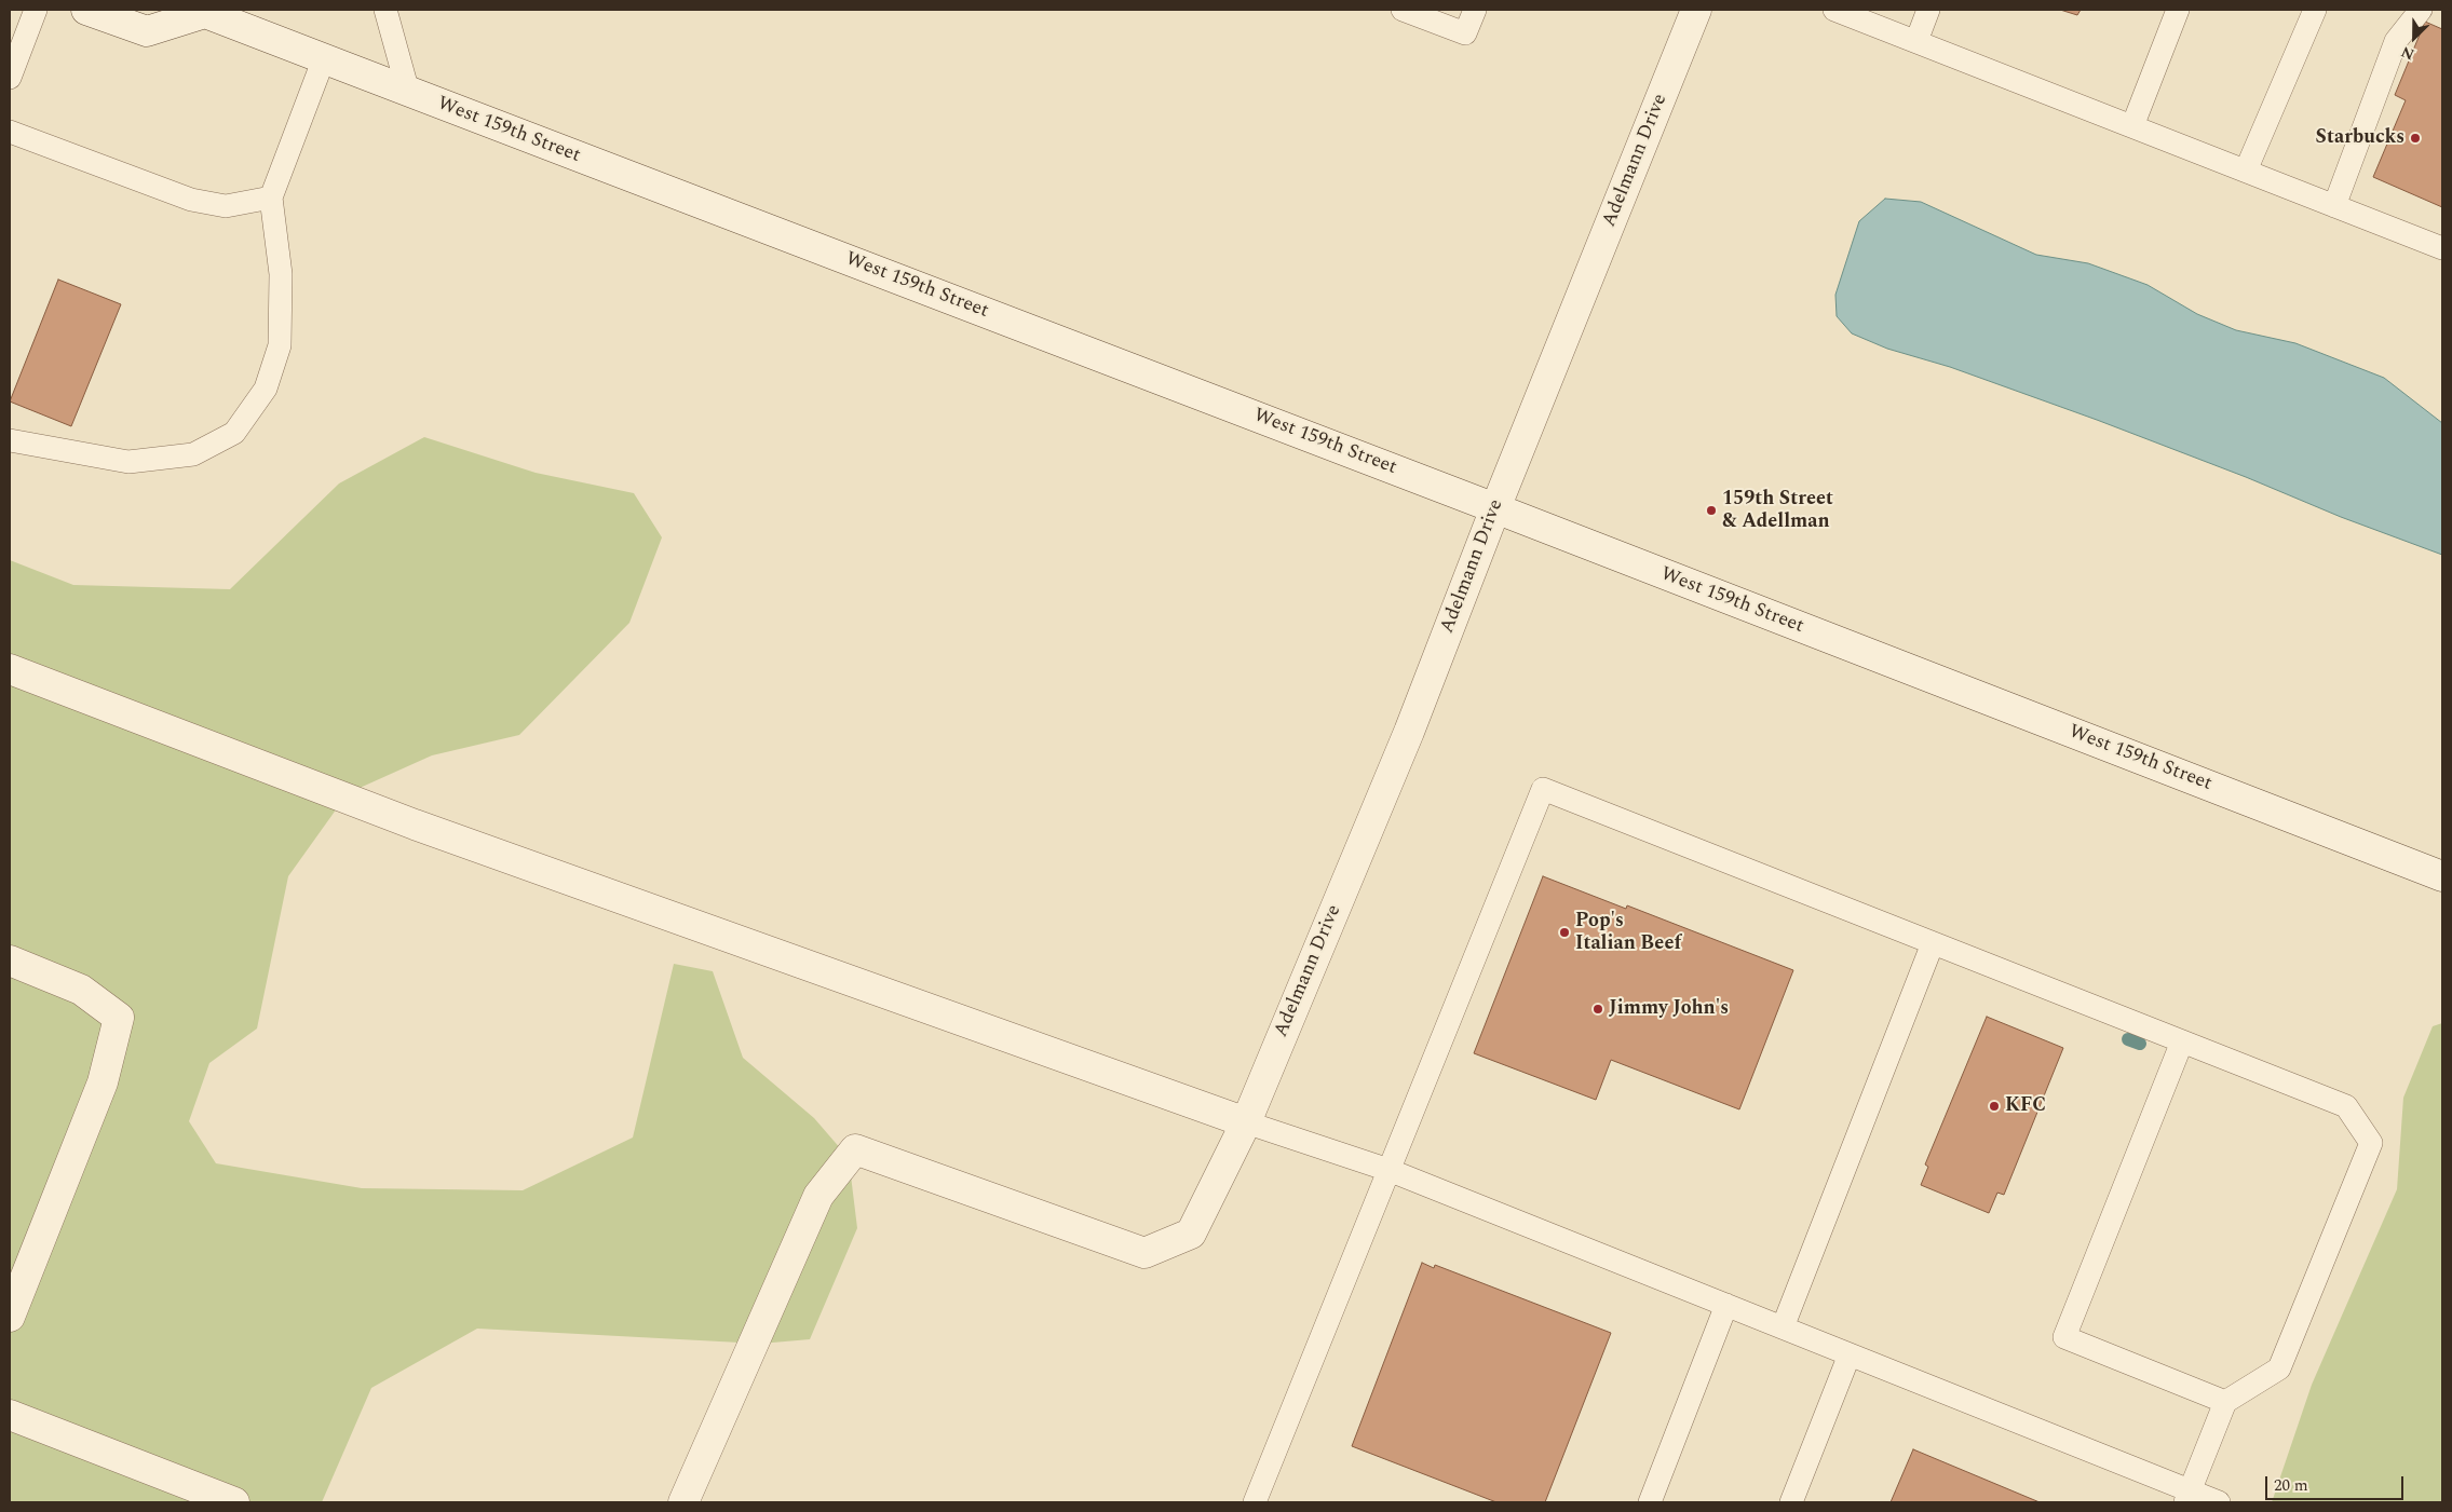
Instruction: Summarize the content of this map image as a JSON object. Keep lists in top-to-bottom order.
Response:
{
  "streets": {
    "street": ["West 159th Street", "Adelmann Drive"]
  },
  "crossings": [
    ["West 159th Street", "Adelmann Drive"]
  ],
  "places": [
    "Starbucks",
    "159th Street & Adellman",
    "Pop's Italian Beef",
    "Jimmy John's",
    "KFC"
  ],
  "scale_bar": "20 m",
  "north": "bottom left"
}
